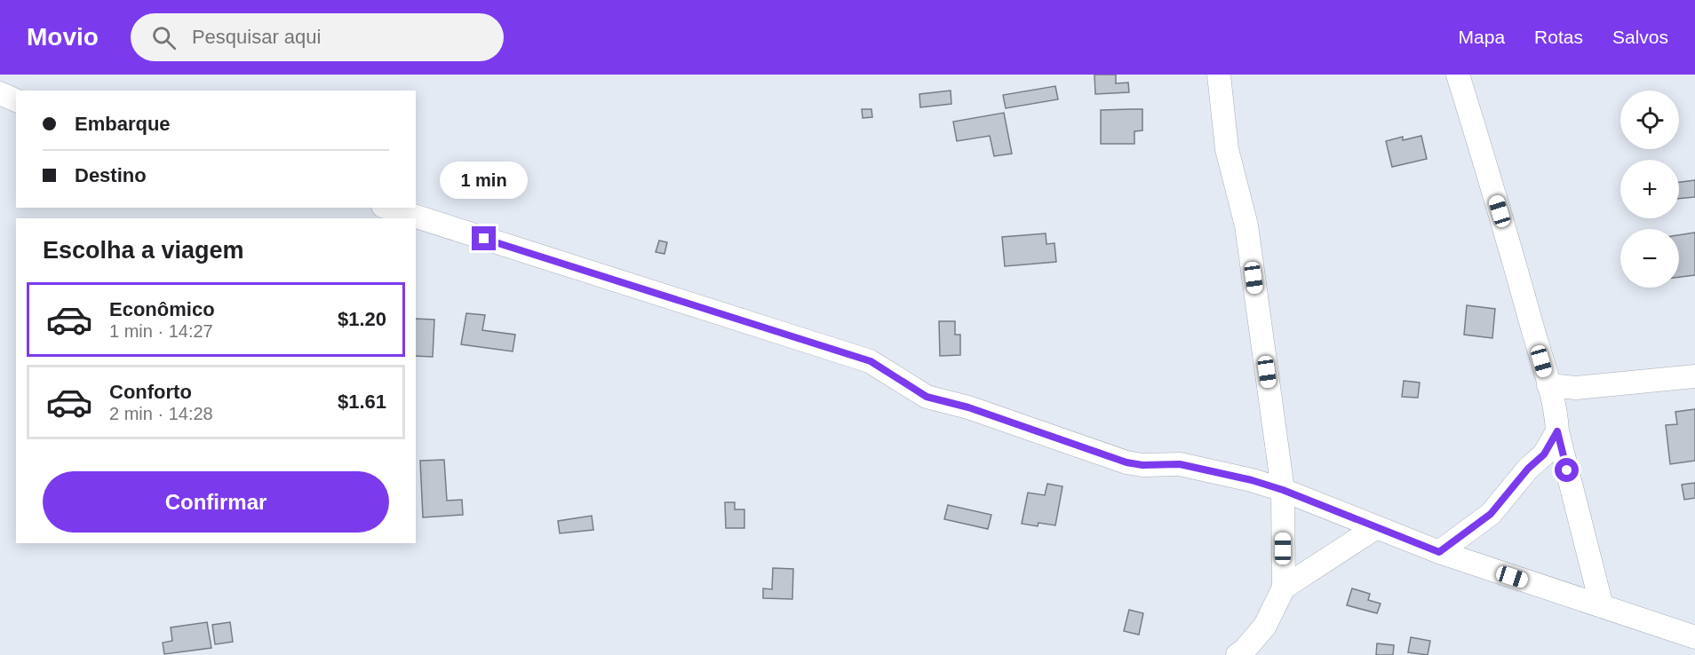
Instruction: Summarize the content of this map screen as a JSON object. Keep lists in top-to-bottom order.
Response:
{
  "page": {
    "header": "Movio",
    "search": "Pesquisar aqui",
    "nav": ["Mapa", "Rotas", "Salvos"],
    "map_buttons": ["+", "−"],
    "banner": ["Embarque", "Destino"],
    "bubble": "1 min",
    "heading": "Escolha a viagem",
    "list": [
      {
        "name": "Econômico",
        "note": "1 min · 14:27",
        "value": "$1.20"
      },
      {
        "name": "Conforto",
        "note": "2 min · 14:28",
        "value": "$1.61"
      }
    ],
    "buttons": "Confirmar"
  }
}
